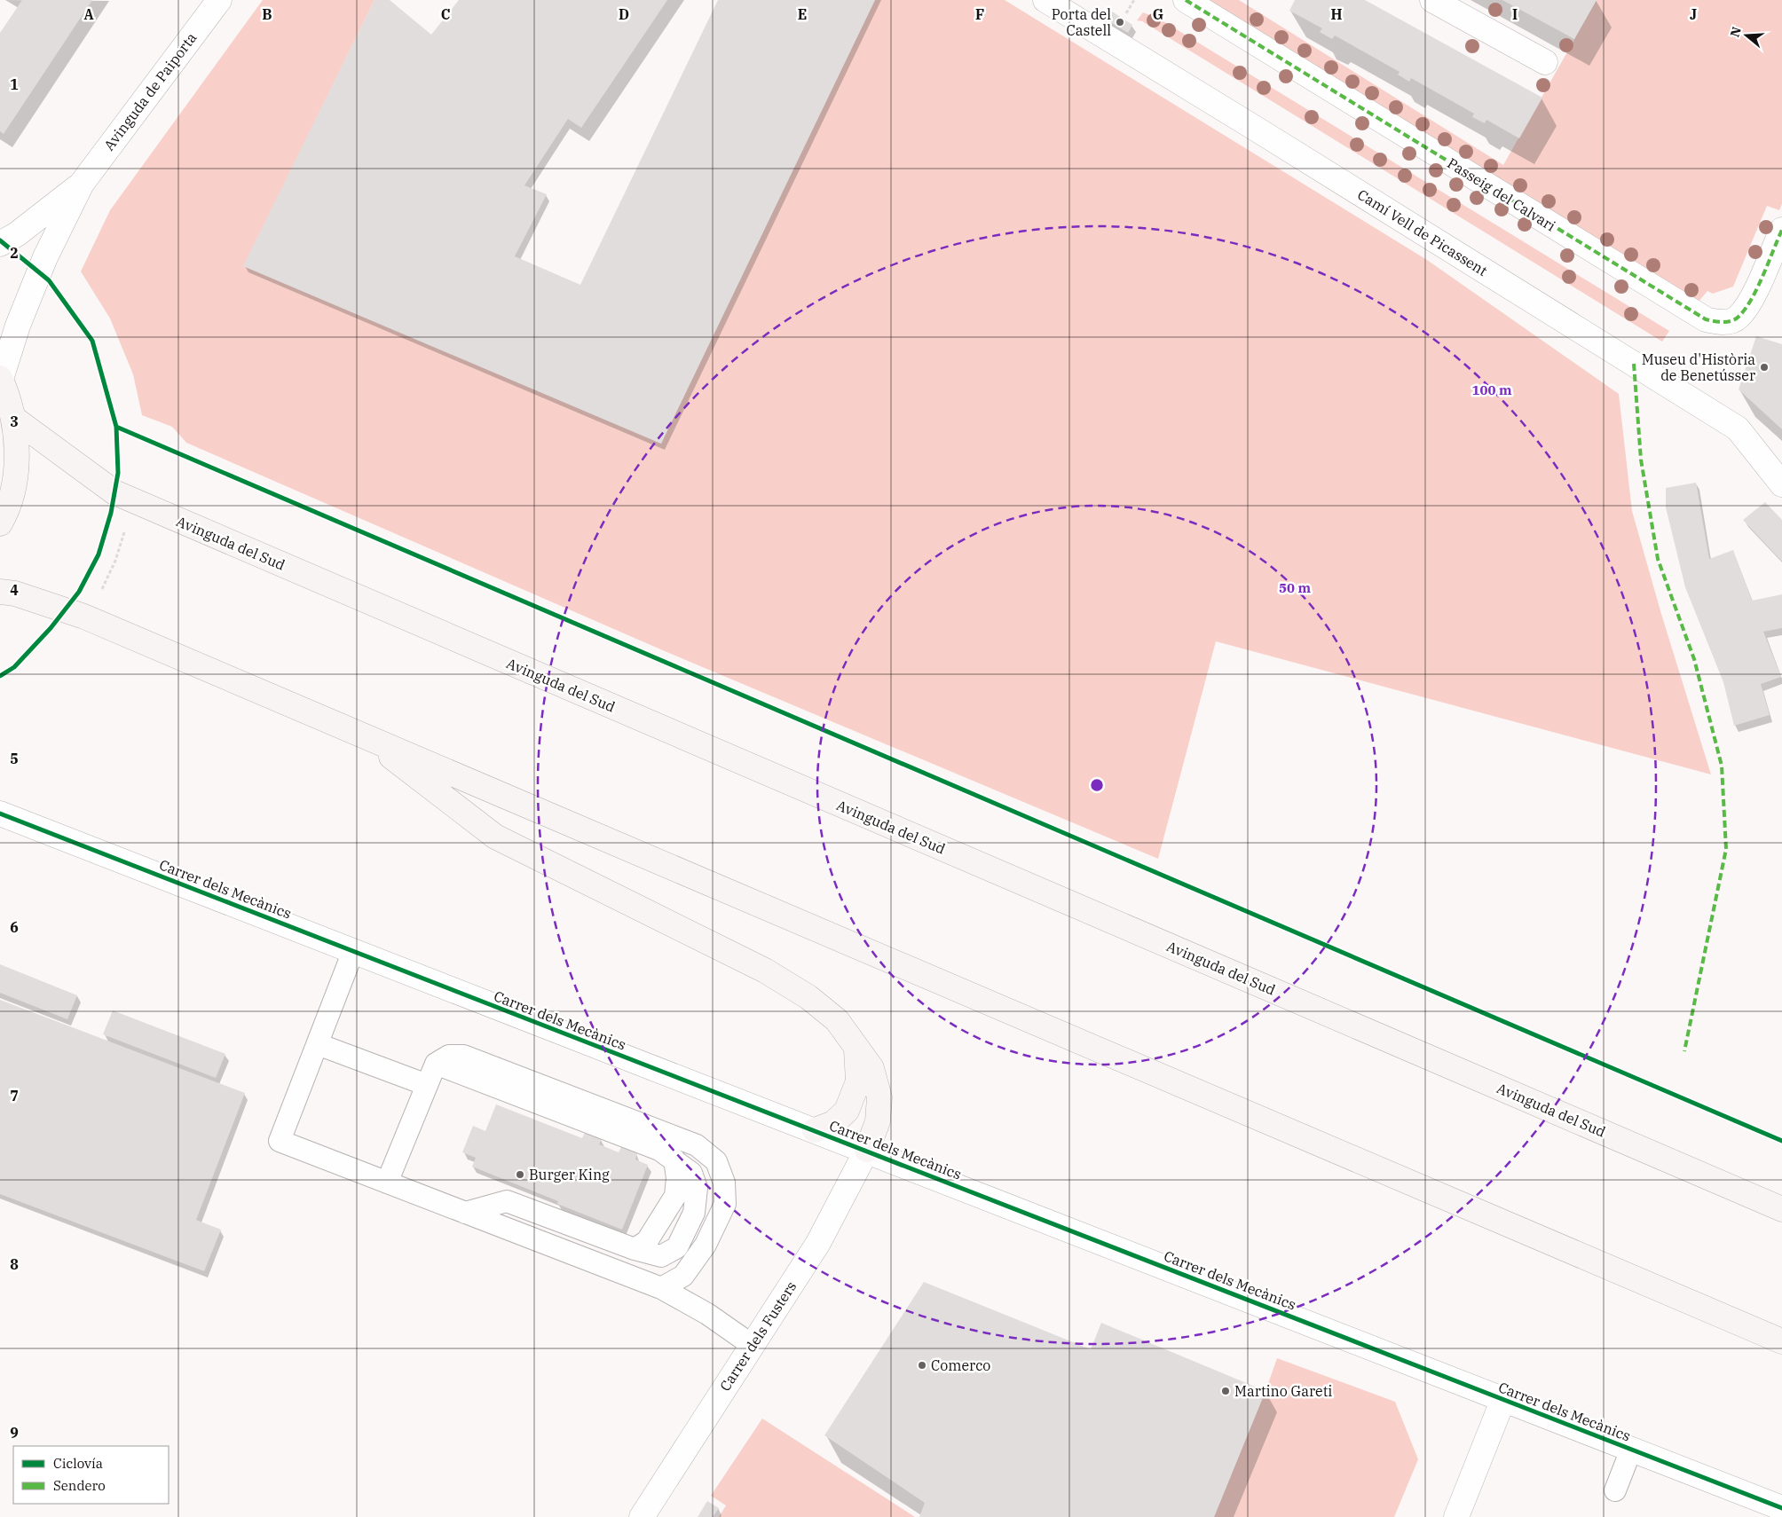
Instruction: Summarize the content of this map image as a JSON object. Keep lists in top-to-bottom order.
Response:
{
  "streets": {
    "main road": ["Avinguda del Sud"],
    "street": [
      "Avinguda de Paiporta",
      "Passeig del Calvari",
      "Camí Vell de Picassent",
      "Carrer dels Mecànics",
      "Carrer dels Fusters"
    ]
  },
  "crossings": [
    ["Carrer dels Mecànics", "Carrer dels Fusters"]
  ],
  "places": [
    "Porta del Castell",
    "Museu d'Història de Benetússer",
    "Burger King",
    "Comerco",
    "Martino Gareti"
  ],
  "legend": ["Ciclovía", "Sendero"],
  "north": "left",
  "grid": {
    "columns": [
      "A",
      "B",
      "C",
      "D",
      "E",
      "F",
      "G",
      "H",
      "I",
      "J"
    ],
    "rows": [
      "1",
      "2",
      "3",
      "4",
      "5",
      "6",
      "7",
      "8",
      "9"
    ]
  },
  "rings": ["100 m", "50 m"]
}
